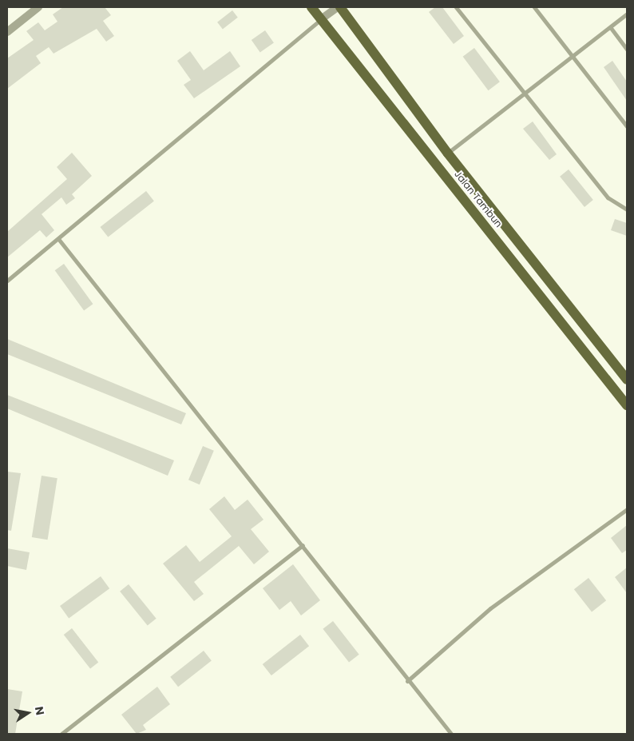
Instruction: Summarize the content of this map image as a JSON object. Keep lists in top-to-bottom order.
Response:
{
  "streets": {
    "main road": ["Jalan Tambun"]
  },
  "north": "right"
}
